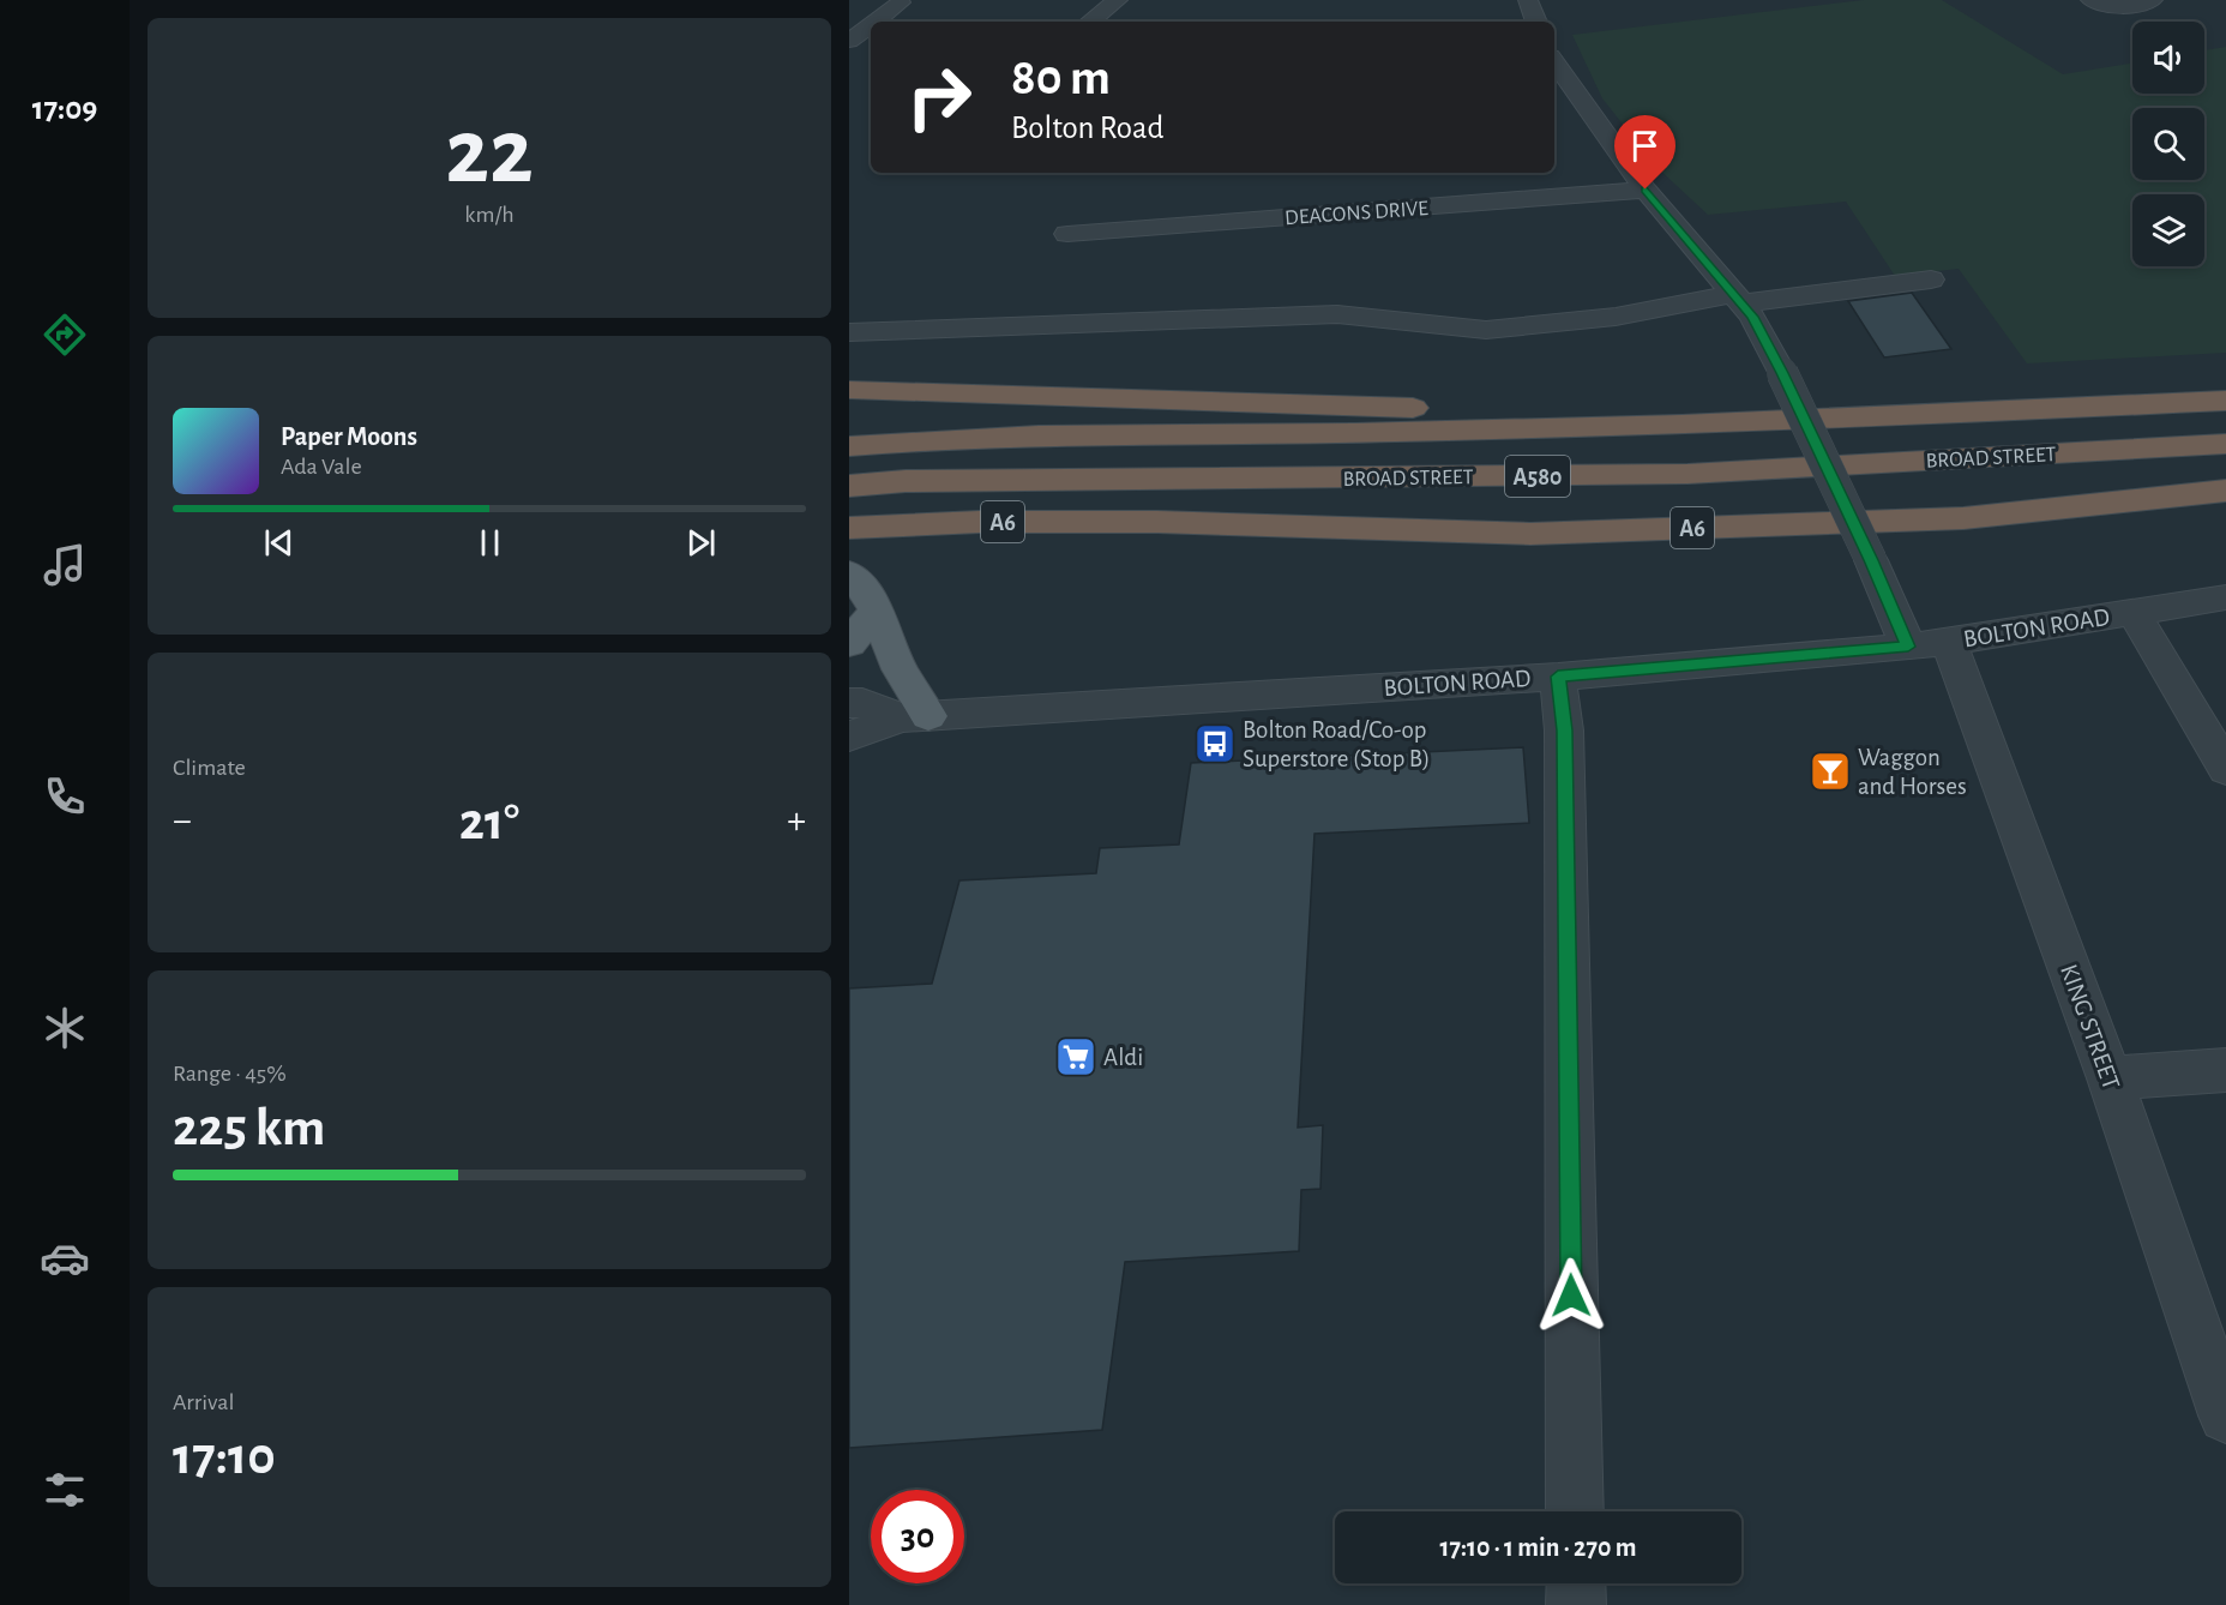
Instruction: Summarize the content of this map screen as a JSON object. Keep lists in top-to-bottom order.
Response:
{
  "streets": {
    "highway": ["BROAD STREET", "A580", "A6"],
    "street": ["DEACONS DRIVE", "BOLTON ROAD", "KING STREET"]
  },
  "crossings": [
    ["DEACONS DRIVE", "KING STREET"],
    ["BOLTON ROAD", "KING STREET"]
  ],
  "places": {
    "bus stop": ["Bolton Road/Co-op Superstore (Stop B)"],
    "bar": ["Waggon and Horses"],
    "supermarket": ["Aldi"]
  },
  "page": {
    "tabs": "17:09",
    "tile": [
      ["22", "km/h"],
      "Climate",
      ["Range · 45%", "225 km"],
      ["Arrival", "17:10"]
    ],
    "turn": ["80 m", "Bolton Road"],
    "song": ["Paper Moons", "Ada Vale"],
    "heat": ["−", "21°", "+"],
    "limit": "30",
    "trip": "17:10 · 1 min · 270 m"
  }
}
